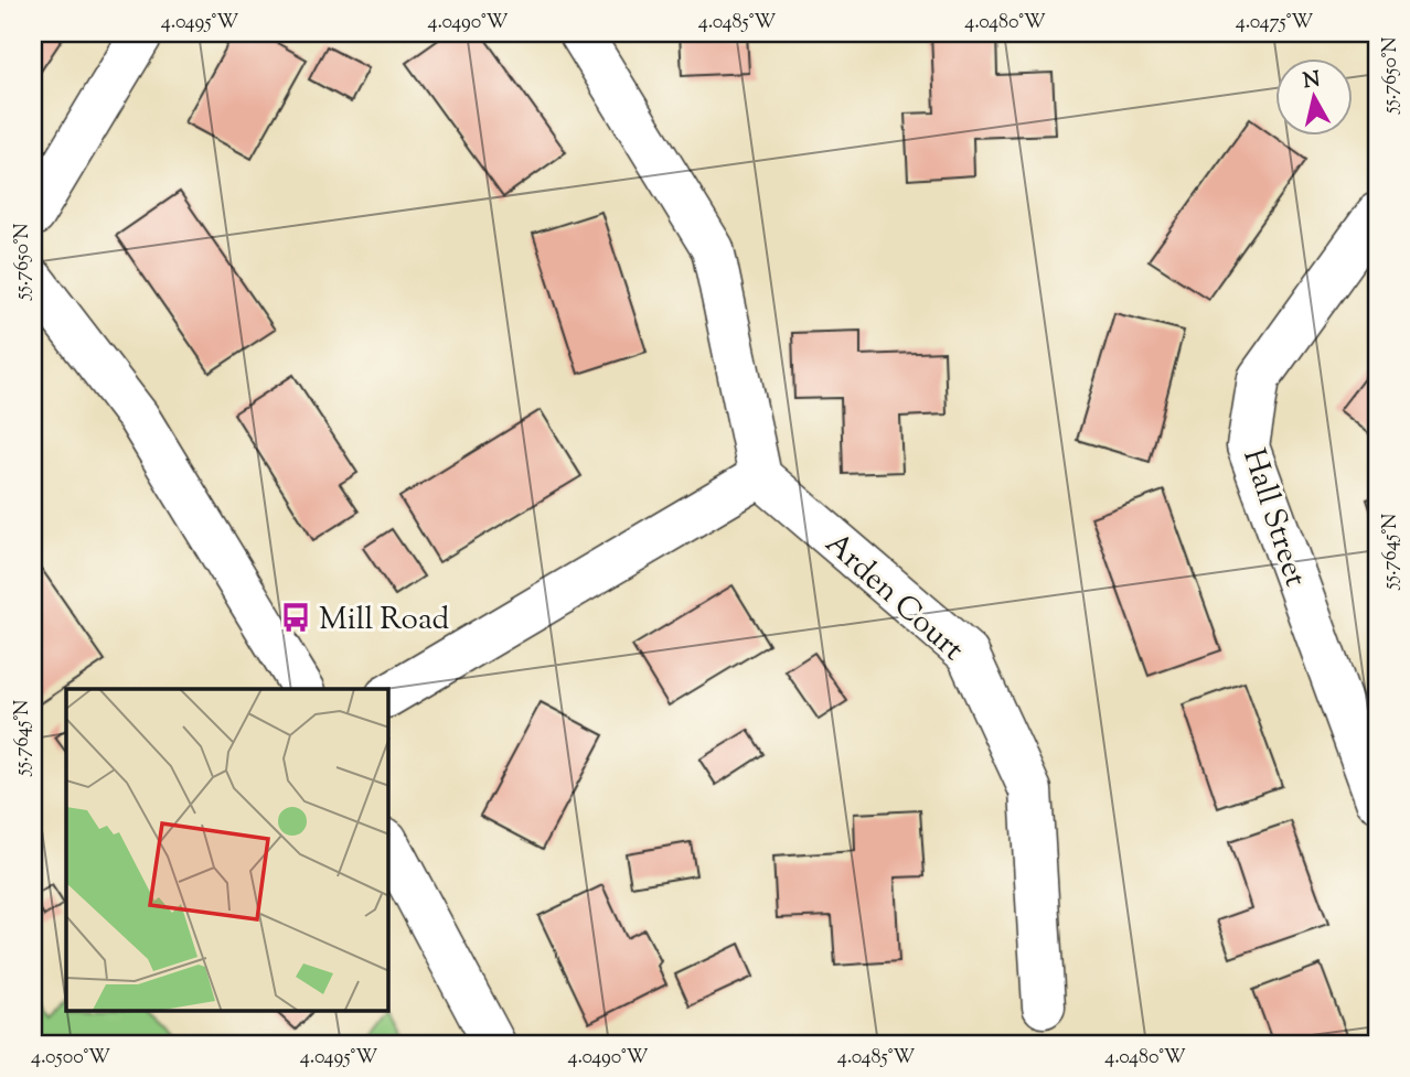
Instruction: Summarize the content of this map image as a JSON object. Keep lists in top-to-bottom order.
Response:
{
  "streets": {
    "street": ["Hall Street", "Arden Court"]
  },
  "places": {
    "bus stop": ["Mill Road"]
  },
  "north": "top",
  "coordinates": [
    "4.0495°W",
    "4.0490°W",
    "4.0485°W",
    "4.0480°W",
    "4.0475°W",
    "55.7650°N",
    "55.7645°N",
    "4.0500°W"
  ]
}
